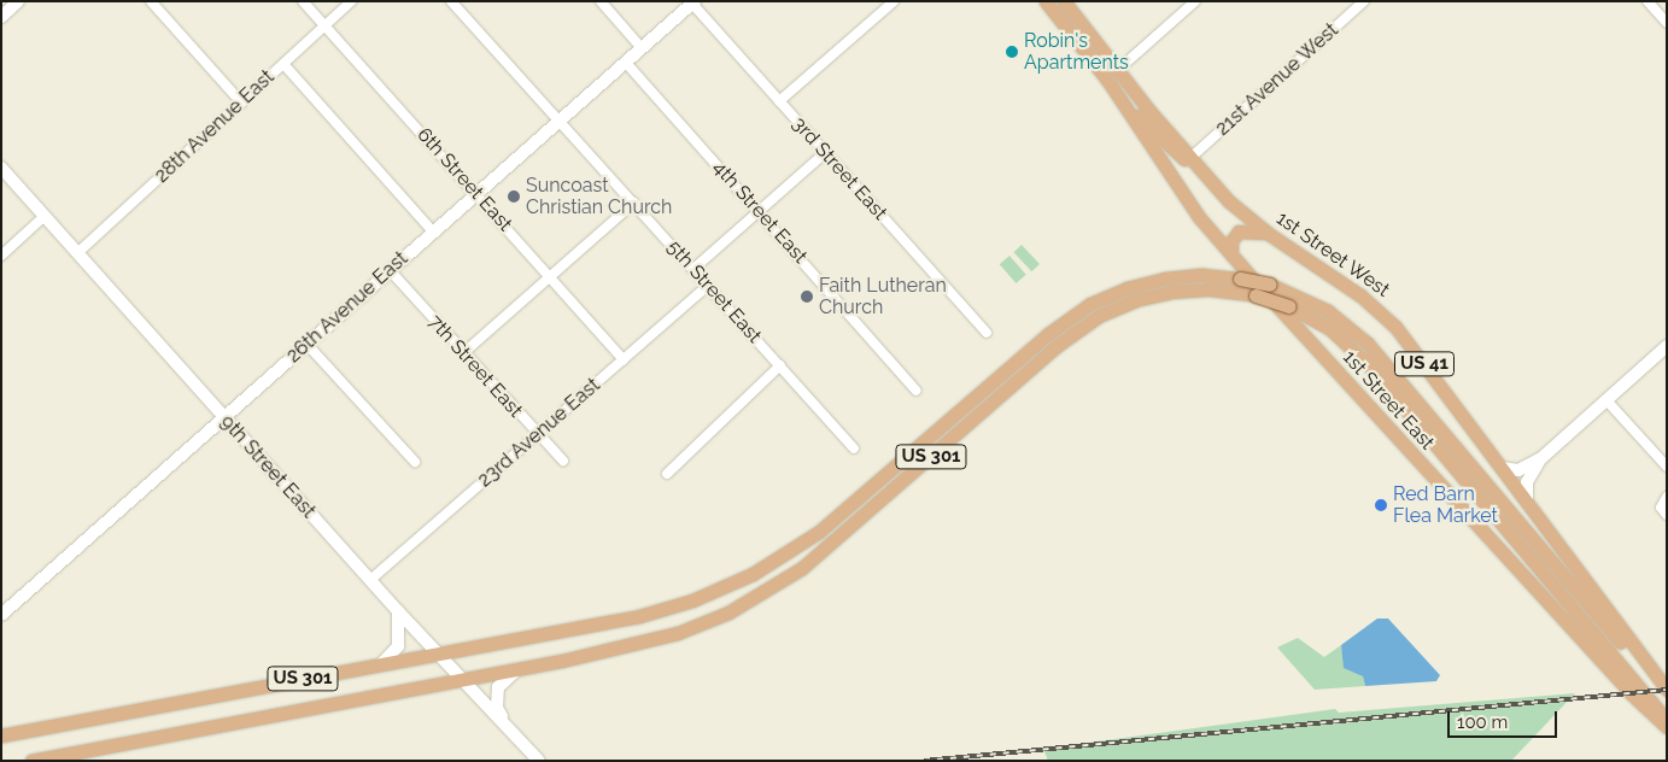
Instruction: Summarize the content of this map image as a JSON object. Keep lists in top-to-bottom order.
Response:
{
  "streets": {
    "main road": [
      "1st Street West",
      "US 41",
      "1st Street East",
      "US 301"
    ],
    "street": [
      "21st Avenue West",
      "28th Avenue East",
      "3rd Street East",
      "6th Street East",
      "4th Street East",
      "5th Street East",
      "26th Avenue East",
      "7th Street East",
      "23rd Avenue East",
      "9th Street East"
    ]
  },
  "crossings": [
    ["21st Avenue West", "1st Street West"],
    ["28th Avenue East", "6th Street East"],
    ["28th Avenue East", "9th Street East"],
    ["3rd Street East", "26th Avenue East"],
    ["6th Street East", "26th Avenue East"],
    ["6th Street East", "23rd Avenue East"],
    ["4th Street East", "26th Avenue East"],
    ["1st Street West", "US 41"],
    ["1st Street West", "US 301"],
    ["1st Street West", "9th Street East"],
    ["5th Street East", "26th Avenue East"],
    ["5th Street East", "23rd Avenue East"],
    ["26th Avenue East", "7th Street East"],
    ["26th Avenue East", "9th Street East"],
    ["7th Street East", "23rd Avenue East"],
    ["23rd Avenue East", "9th Street East"],
    ["US 301", "9th Street East"]
  ],
  "places": [
    "Robin's Apartments",
    "Suncoast Christian Church",
    "Faith Lutheran Church",
    "Red Barn Flea Market"
  ],
  "scale_bar": "100 m"
}
